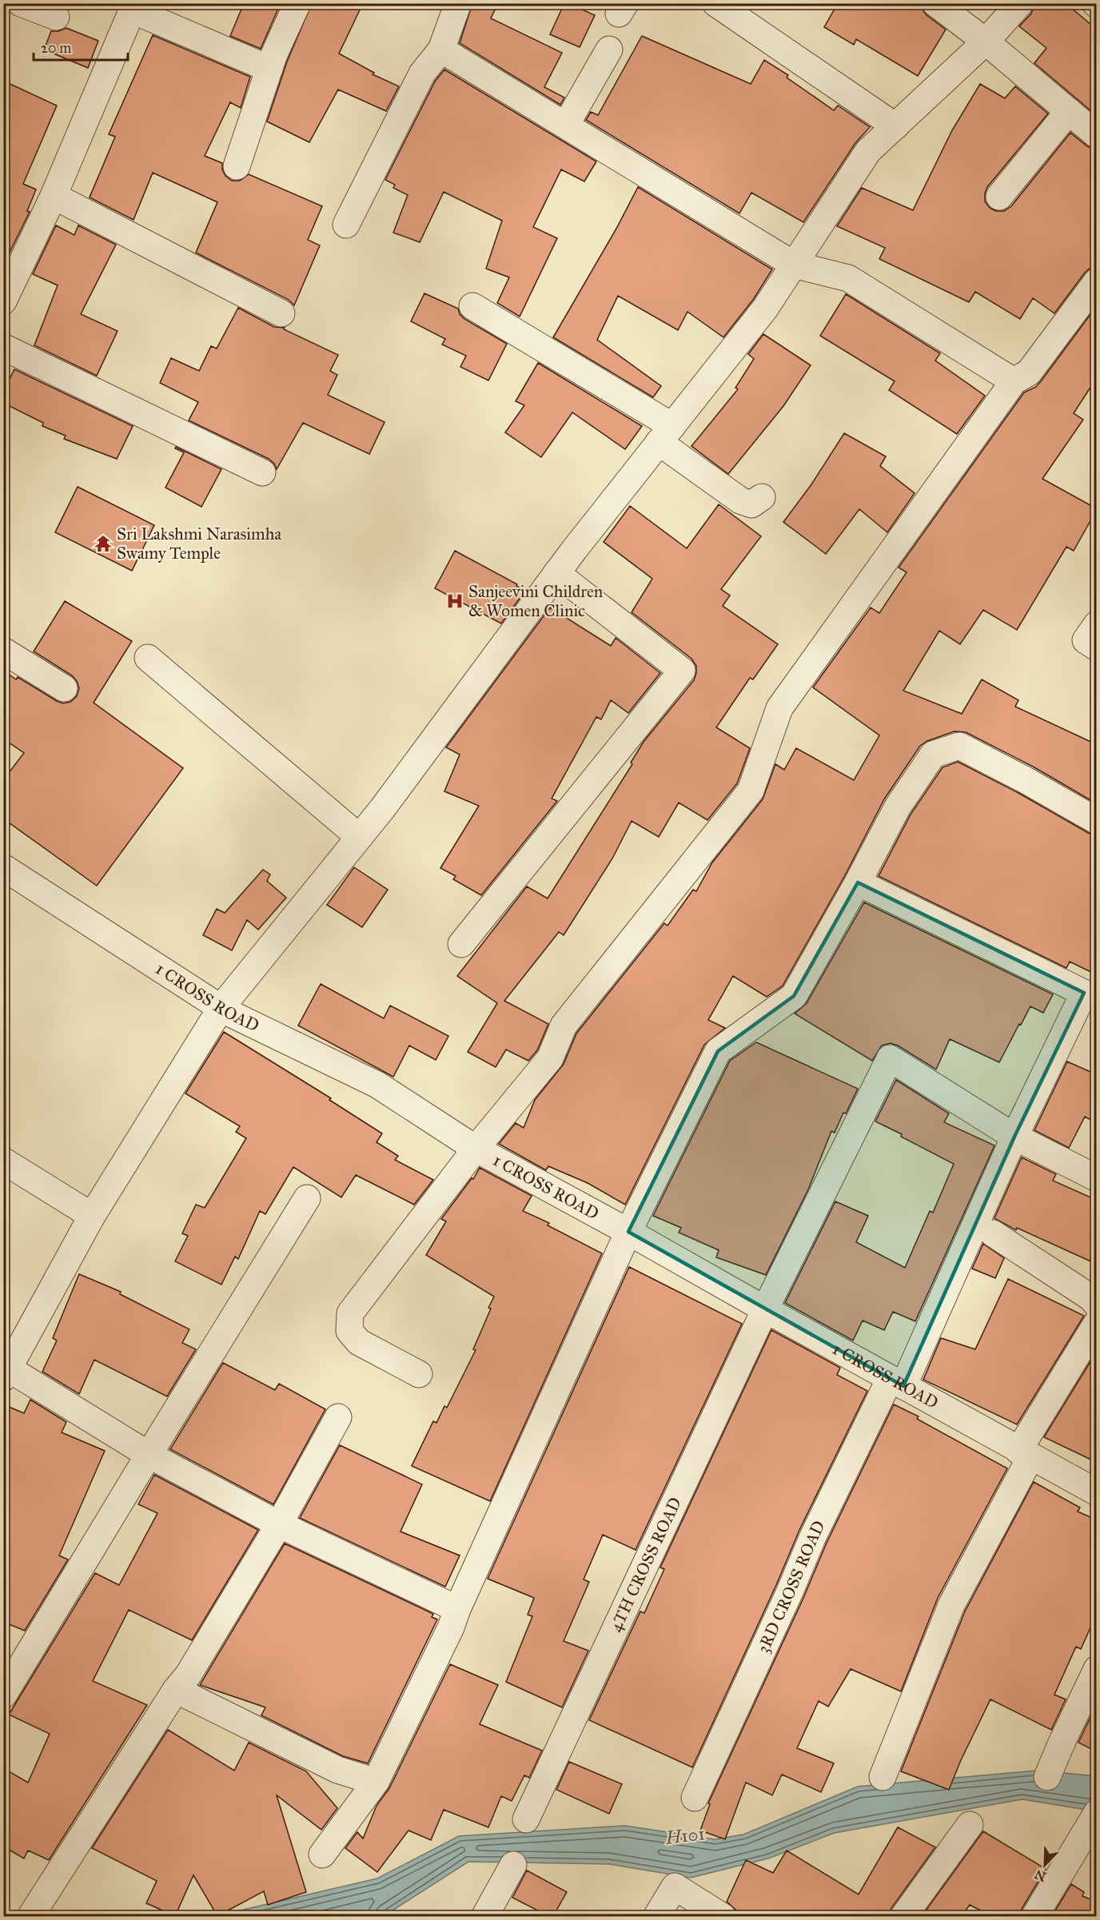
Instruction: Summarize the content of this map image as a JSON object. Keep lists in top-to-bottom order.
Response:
{
  "streets": {
    "street": ["1 CROSS ROAD", "4TH CROSS ROAD", "3RD CROSS ROAD"]
  },
  "crossings": [
    ["1 CROSS ROAD", "4TH CROSS ROAD"],
    ["1 CROSS ROAD", "3RD CROSS ROAD"],
    ["4TH CROSS ROAD", "3RD CROSS ROAD"]
  ],
  "water": ["H101"],
  "places": {
    "temple": ["Sri Lakshmi Narasimha Swamy Temple"],
    "hospital": ["Sanjeevini Children & Women Clinic"]
  },
  "scale_bar": "20 m",
  "north": "bottom left"
}
